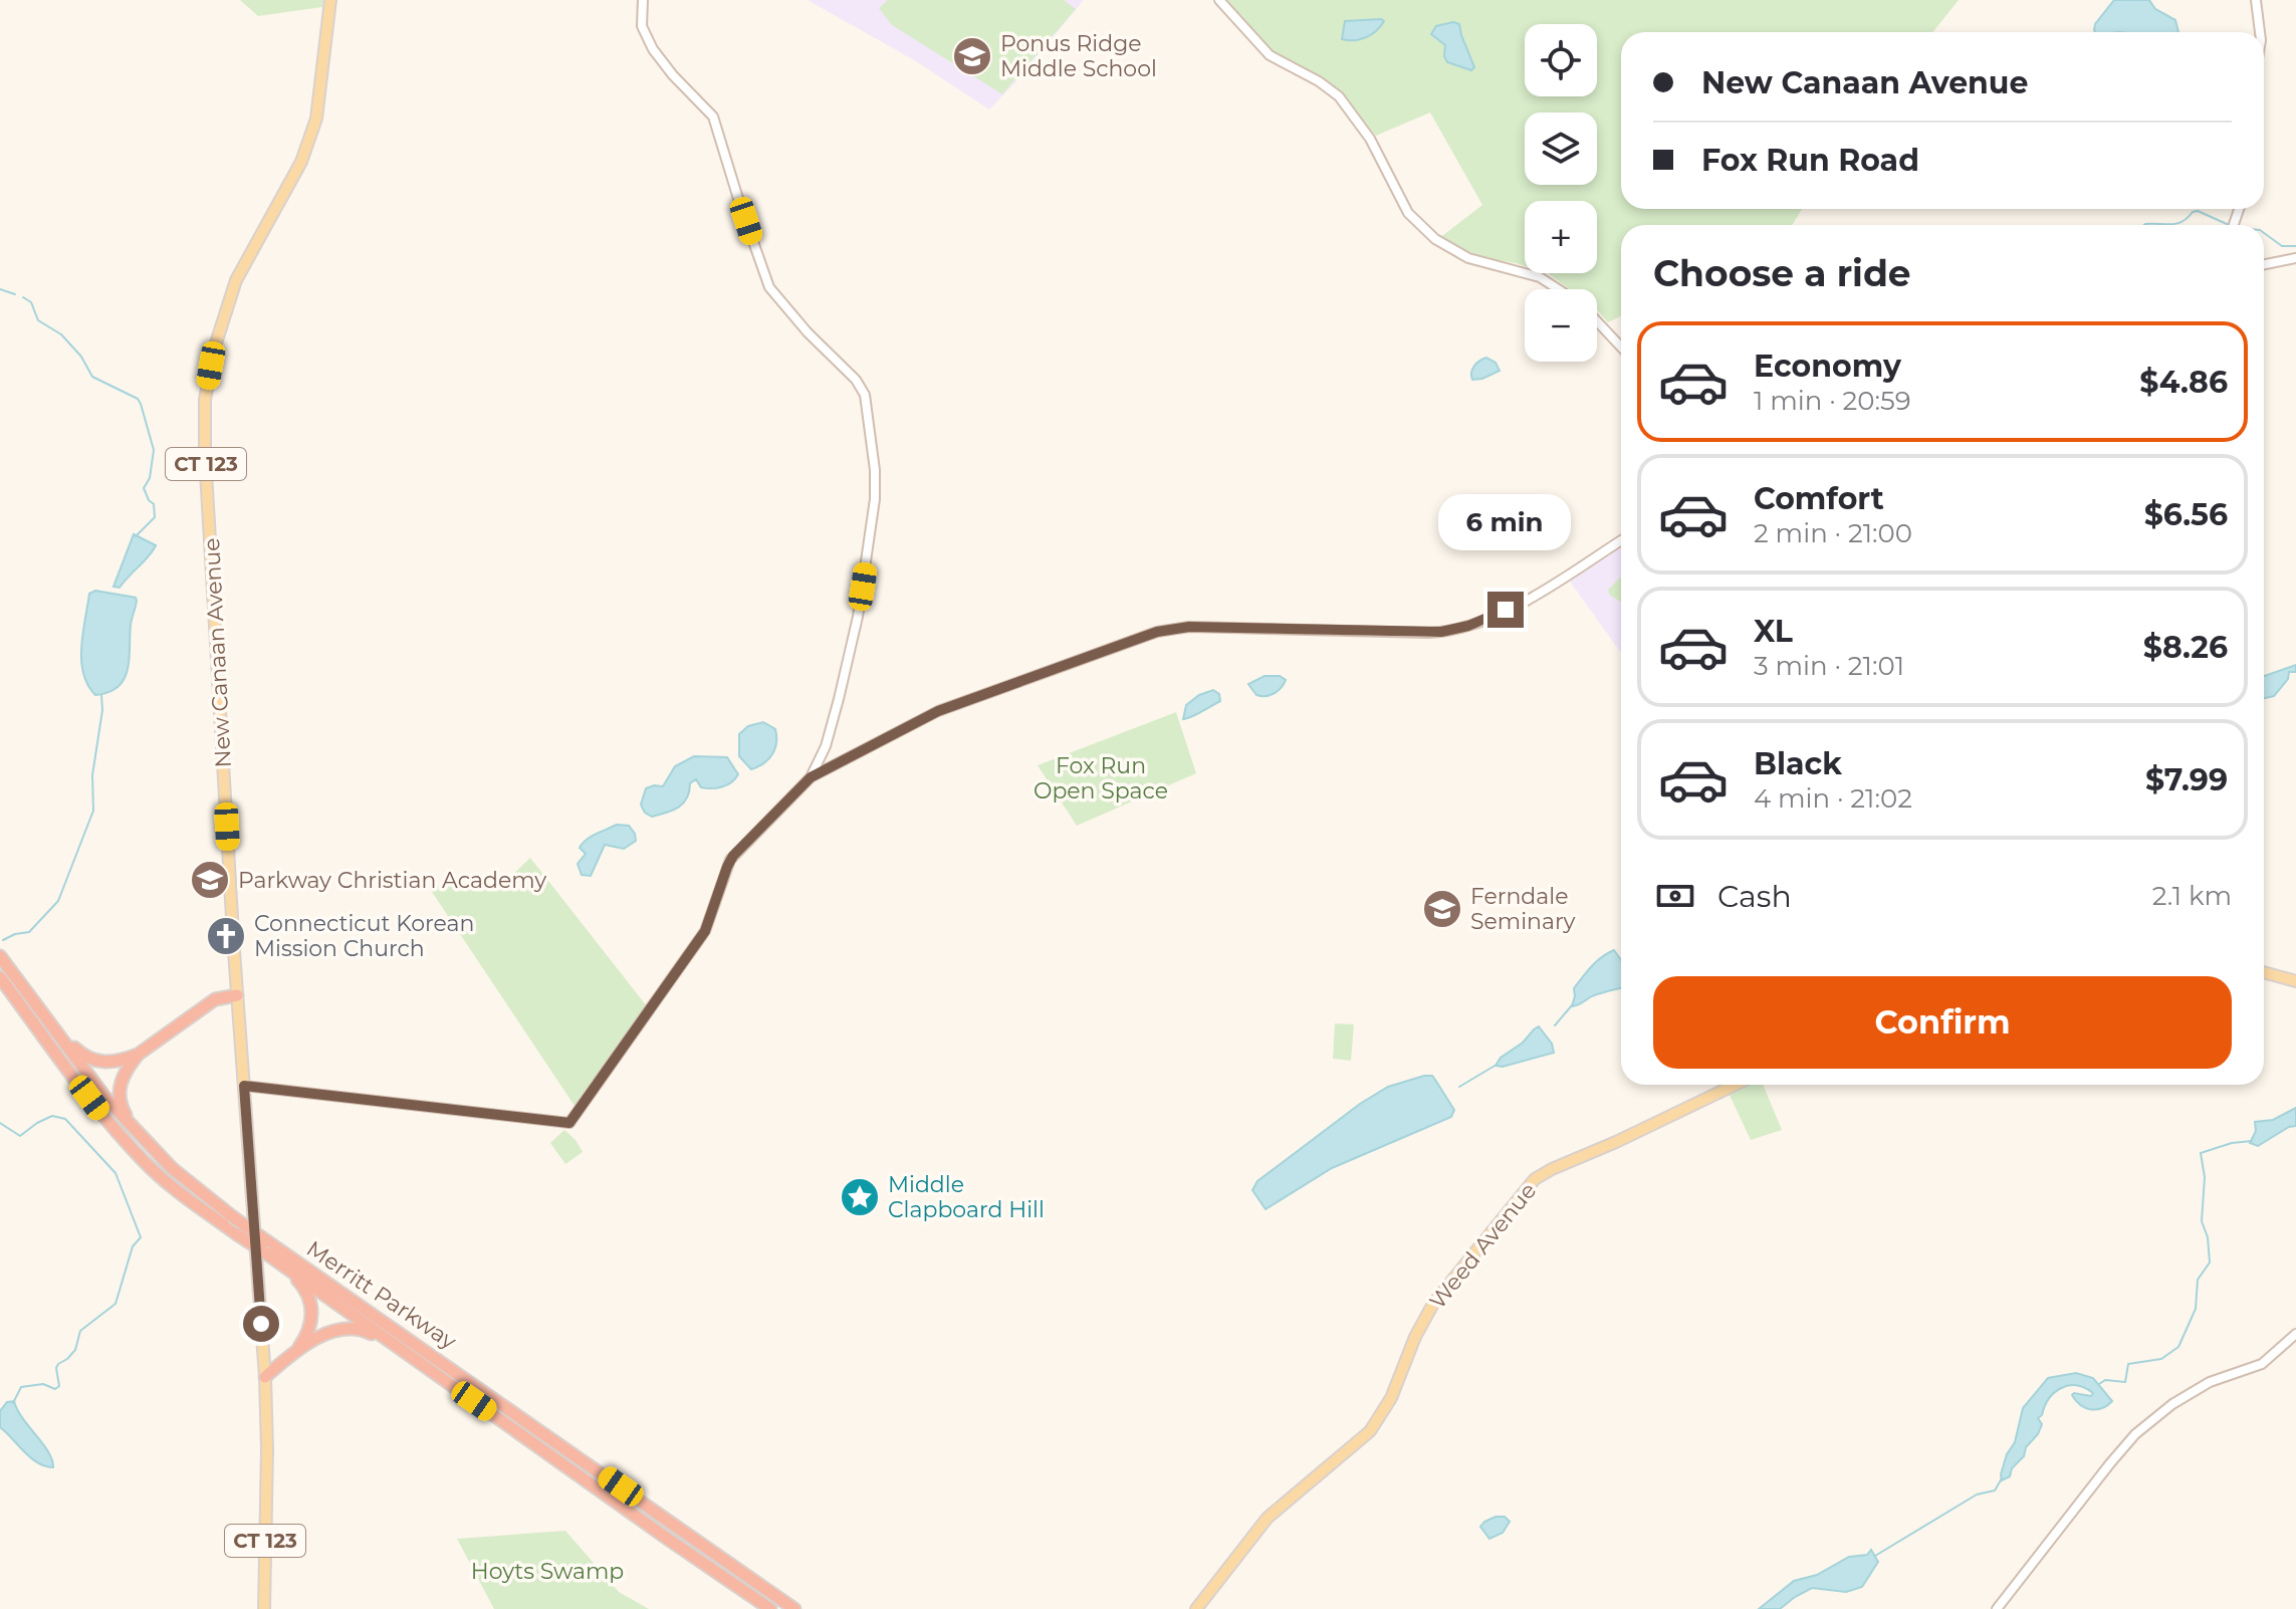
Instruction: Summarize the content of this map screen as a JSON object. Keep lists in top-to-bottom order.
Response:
{
  "streets": {
    "highway": ["Merritt Parkway"],
    "main road": ["CT 123", "New Canaan Avenue", "Weed Avenue"]
  },
  "parks": ["Fox Run Open Space", "Hoyts Swamp"],
  "places": {
    "school or university": ["Ponus Ridge Middle School", "Parkway Christian Academy", "Ferndale Seminary"],
    "church": ["Connecticut Korean Mission Church"],
    "place": ["Middle Clapboard Hill"]
  },
  "page": {
    "map_buttons": ["+", "−"],
    "banner": ["New Canaan Avenue", "Fox Run Road"],
    "heading": "Choose a ride",
    "list": [
      {
        "name": "Economy",
        "note": "1 min · 20:59",
        "value": "$4.86"
      },
      {
        "name": "Comfort",
        "note": "2 min · 21:00",
        "value": "$6.56"
      },
      {
        "name": "XL",
        "note": "3 min · 21:01",
        "value": "$8.26"
      },
      {
        "name": "Black",
        "note": "4 min · 21:02",
        "value": "$7.99"
      }
    ],
    "bubble": "6 min",
    "pay": ["Cash", "2.1 km"],
    "buttons": "Confirm"
  }
}
